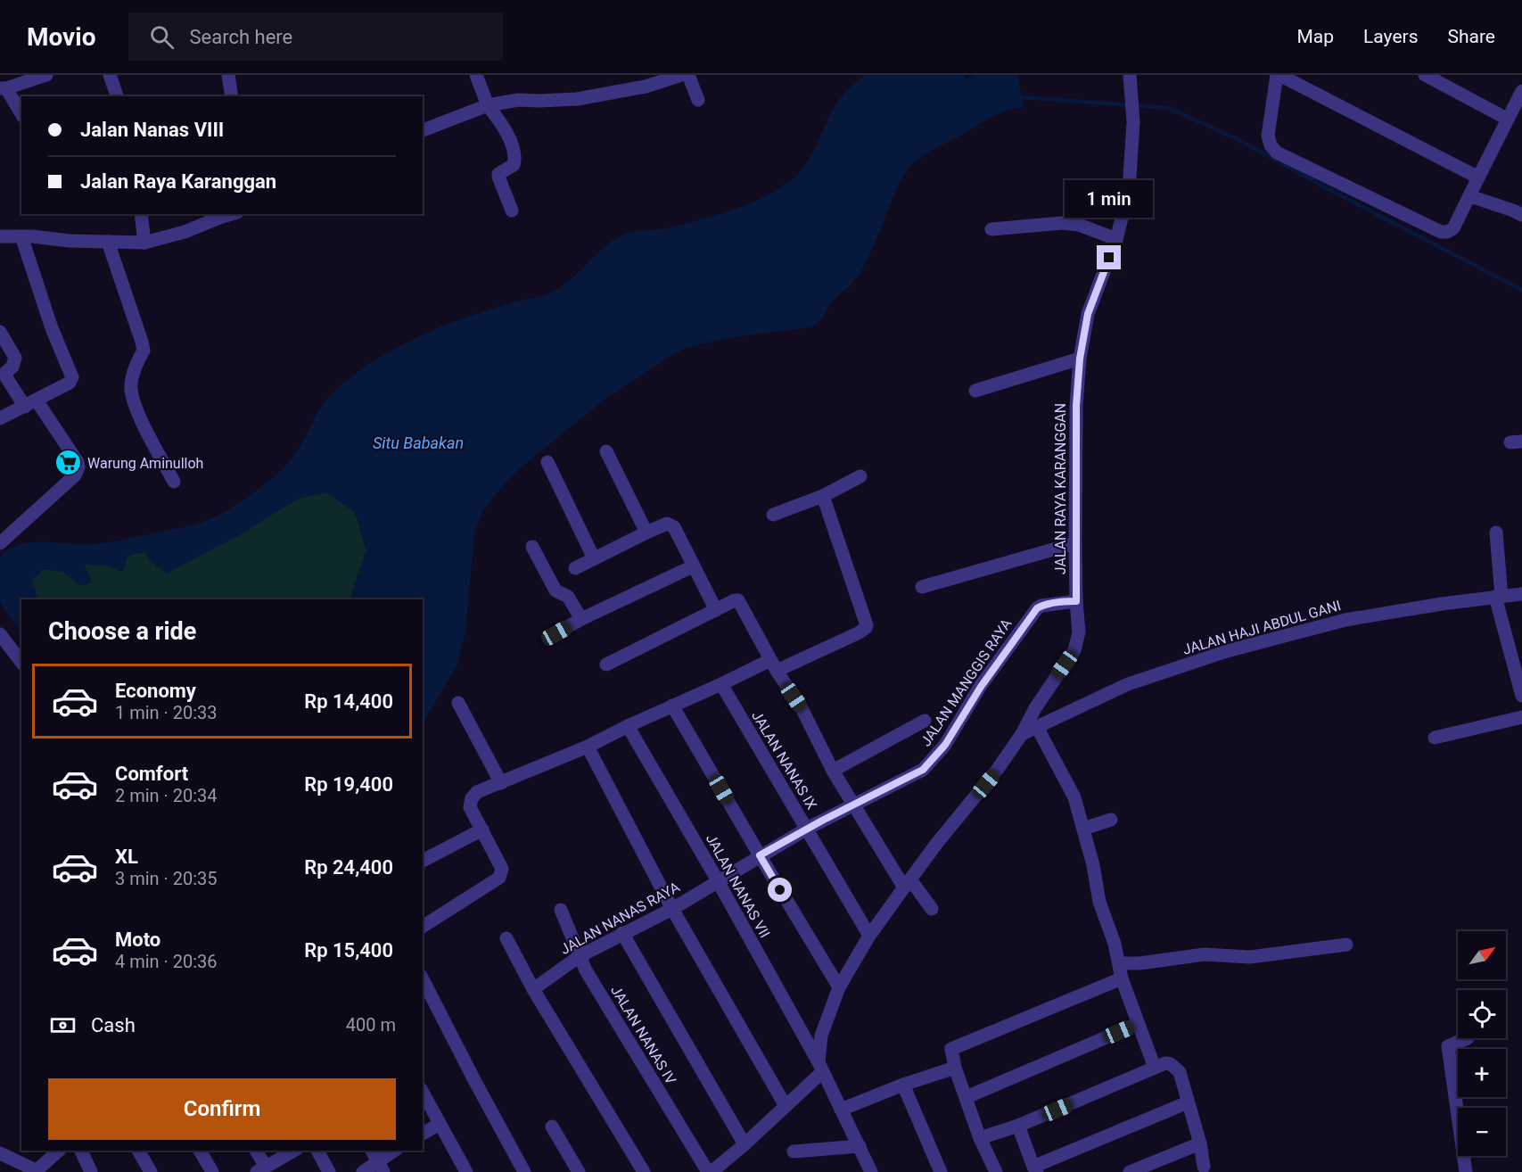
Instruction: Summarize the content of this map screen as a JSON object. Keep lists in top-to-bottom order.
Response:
{
  "streets": {
    "street": [
      "JALAN RAYA KARANGGAN",
      "JALAN HAJI ABDUL GANI",
      "JALAN MANGGIS RAYA",
      "JALAN NANAS IX",
      "JALAN NANAS VII",
      "JALAN NANAS RAYA",
      "JALAN NANAS IV"
    ]
  },
  "crossings": [
    ["JALAN RAYA KARANGGAN", "JALAN HAJI ABDUL GANI"],
    ["JALAN RAYA KARANGGAN", "JALAN MANGGIS RAYA"],
    ["JALAN RAYA KARANGGAN", "JALAN NANAS IX"],
    ["JALAN RAYA KARANGGAN", "JALAN NANAS VII"],
    ["JALAN MANGGIS RAYA", "JALAN NANAS RAYA"],
    ["JALAN NANAS IX", "JALAN NANAS RAYA"],
    ["JALAN NANAS VII", "JALAN NANAS RAYA"],
    ["JALAN NANAS RAYA", "JALAN NANAS IV"]
  ],
  "water": ["Situ Babakan"],
  "places": {
    "supermarket": ["Warung Aminulloh"]
  },
  "north": "top right",
  "page": {
    "header": "Movio",
    "search": "Search here",
    "nav": ["Map", "Layers", "Share"],
    "banner": ["Jalan Nanas VIII", "Jalan Raya Karanggan"],
    "bubble": "1 min",
    "heading": "Choose a ride",
    "list": [
      {
        "name": "Economy",
        "note": "1 min · 20:33",
        "value": "Rp 14,400"
      },
      {
        "name": "Comfort",
        "note": "2 min · 20:34",
        "value": "Rp 19,400"
      },
      {
        "name": "XL",
        "note": "3 min · 20:35",
        "value": "Rp 24,400"
      },
      {
        "name": "Moto",
        "note": "4 min · 20:36",
        "value": "Rp 15,400"
      }
    ],
    "map_buttons": ["+", "−"],
    "pay": ["Cash", "400 m"],
    "buttons": "Confirm"
  }
}
